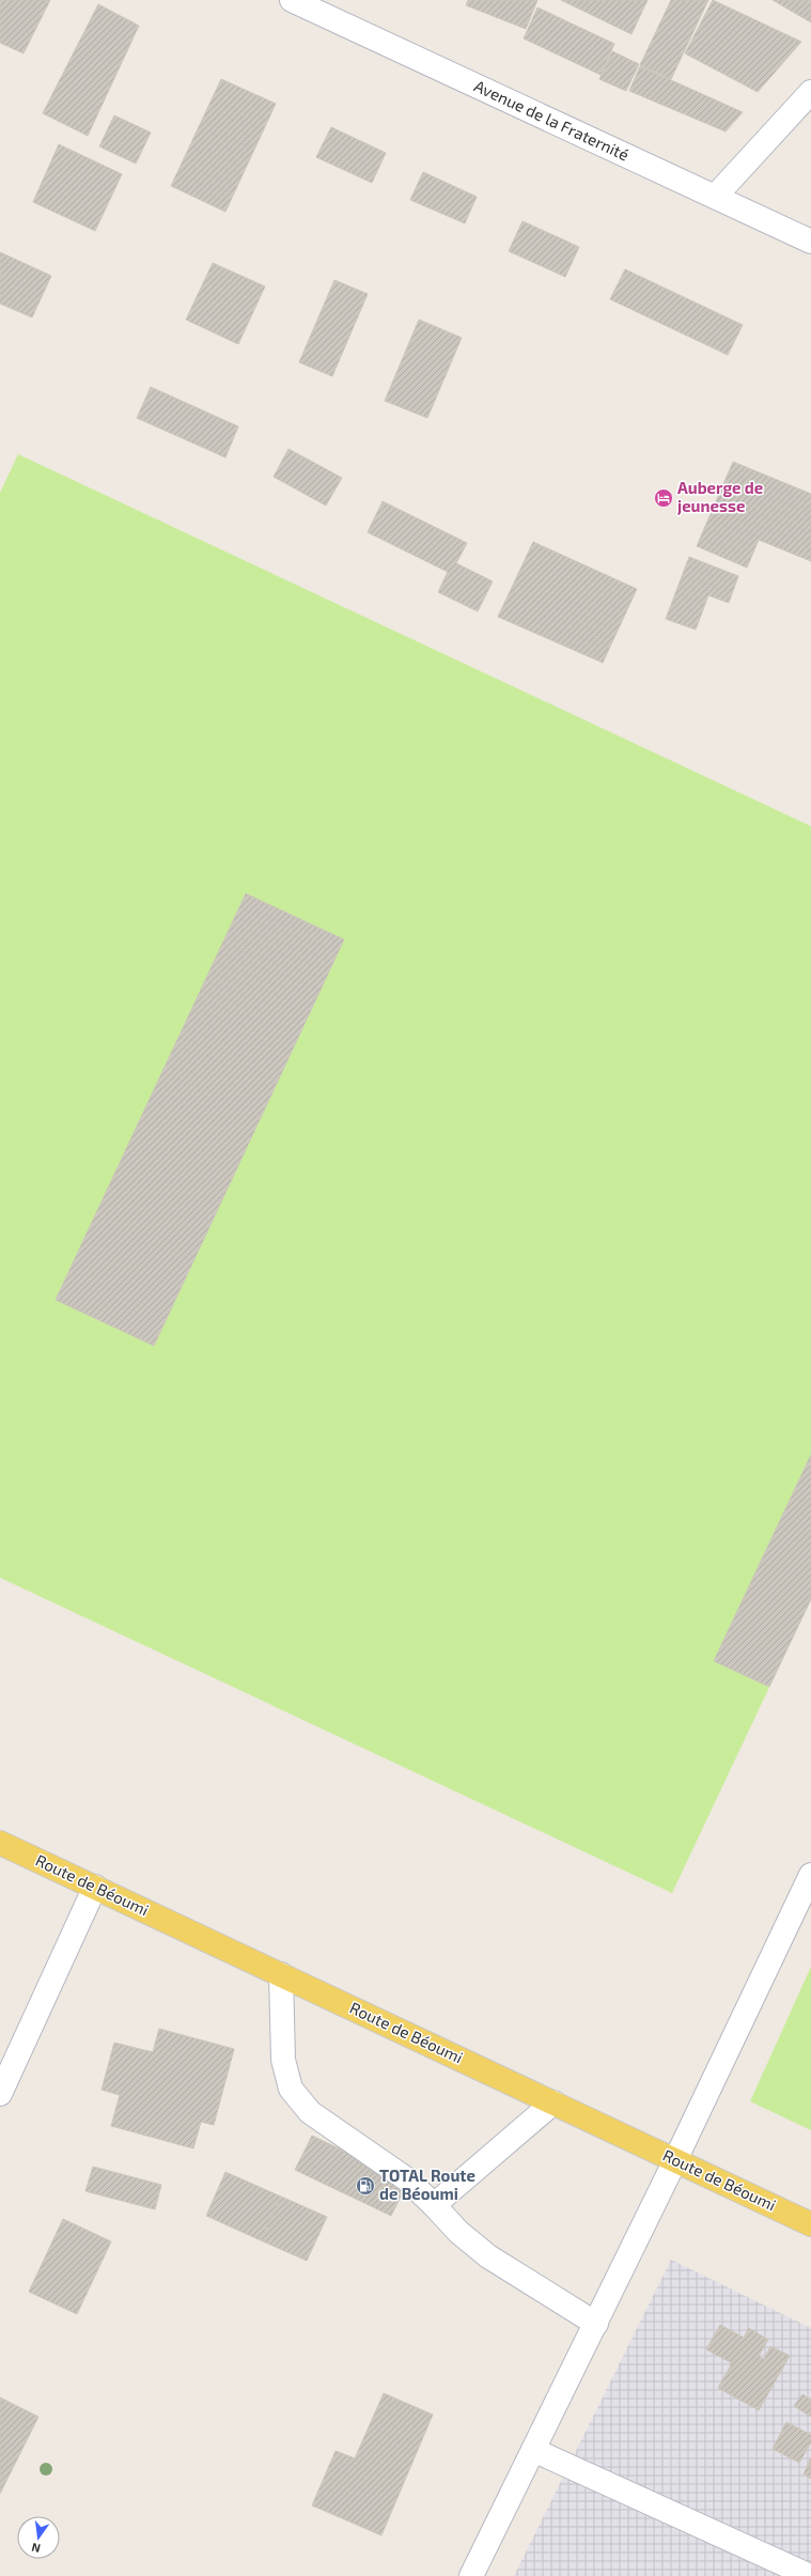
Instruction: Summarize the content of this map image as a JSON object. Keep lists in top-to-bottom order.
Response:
{
  "streets": {
    "main road": ["Route de Béoumi"],
    "street": ["Avenue de la Fraternité"]
  },
  "places": {
    "hotel": ["Auberge de jeunesse"],
    "fuel station": ["TOTAL Route de Béoumi"]
  },
  "north": "bottom"
}
